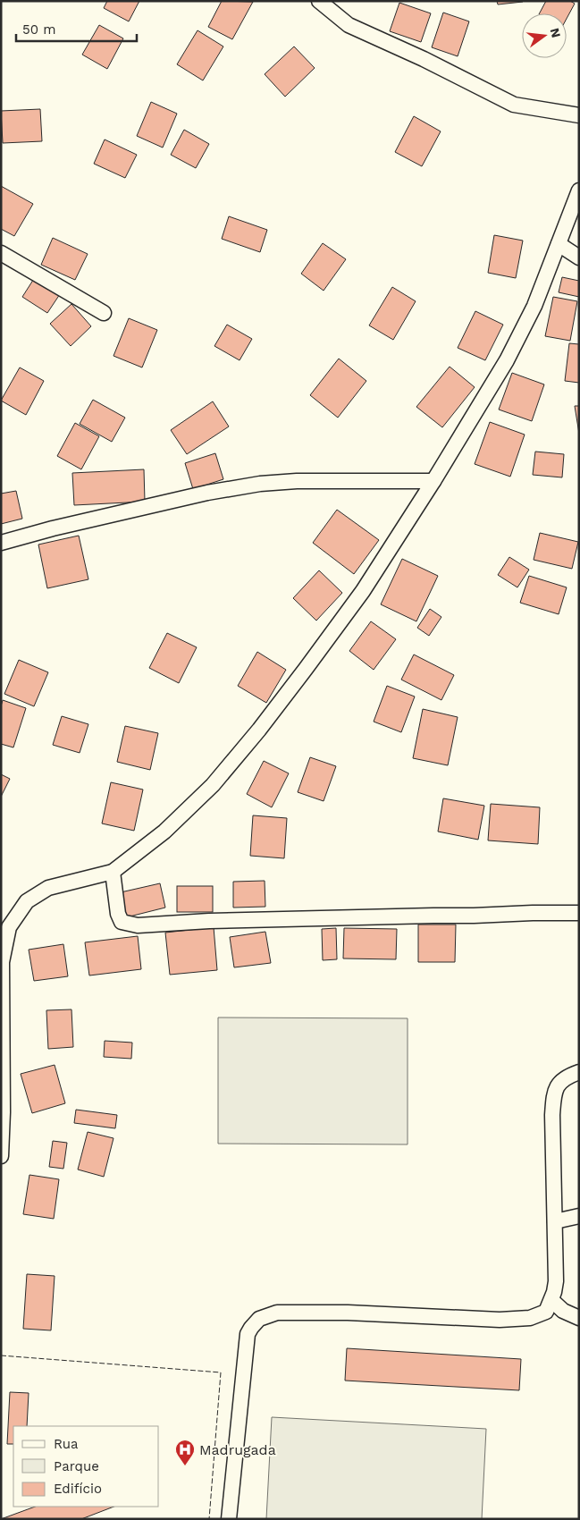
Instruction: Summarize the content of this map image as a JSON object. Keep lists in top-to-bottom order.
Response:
{
  "places": {
    "hospital": ["Madrugada"]
  },
  "legend": ["Rua", "Parque", "Edifício"],
  "scale_bar": "50 m",
  "north": "right"
}
